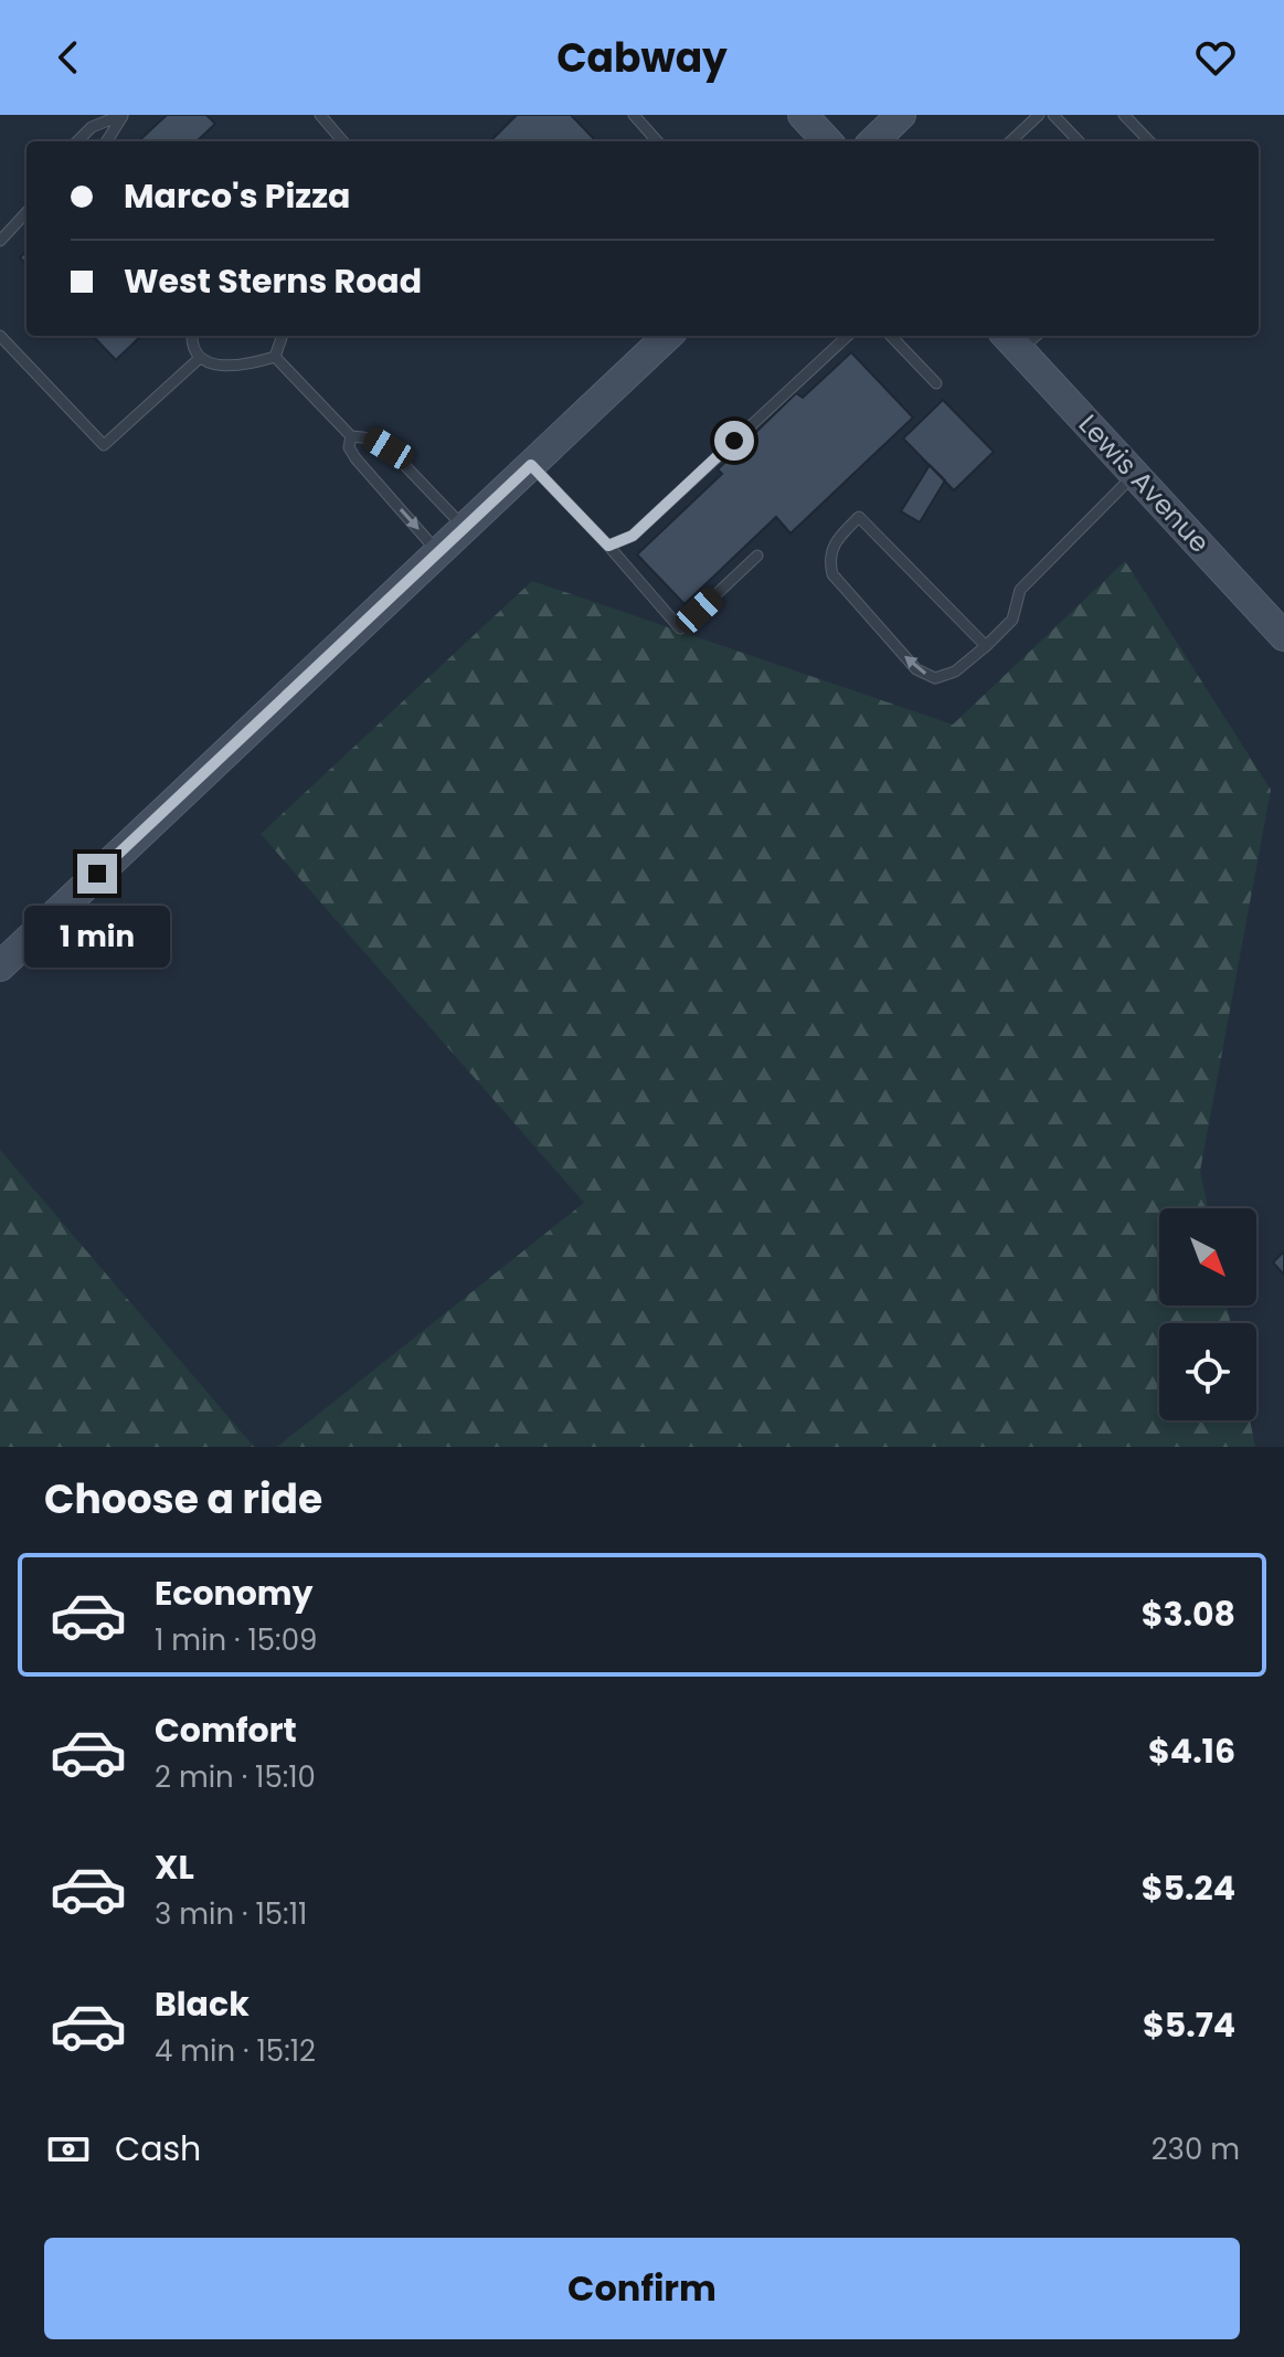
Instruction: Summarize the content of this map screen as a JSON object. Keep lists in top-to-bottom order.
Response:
{
  "streets": {
    "main road": ["Lewis Avenue"]
  },
  "north": "bottom right",
  "page": {
    "header": "Cabway",
    "banner": ["Marco's Pizza", "West Sterns Road"],
    "bubble": "1 min",
    "heading": "Choose a ride",
    "list": [
      {
        "name": "Economy",
        "note": "1 min · 15:09",
        "value": "$3.08"
      },
      {
        "name": "Comfort",
        "note": "2 min · 15:10",
        "value": "$4.16"
      },
      {
        "name": "XL",
        "note": "3 min · 15:11",
        "value": "$5.24"
      },
      {
        "name": "Black",
        "note": "4 min · 15:12",
        "value": "$5.74"
      }
    ],
    "pay": ["Cash", "230 m"],
    "buttons": "Confirm"
  }
}
